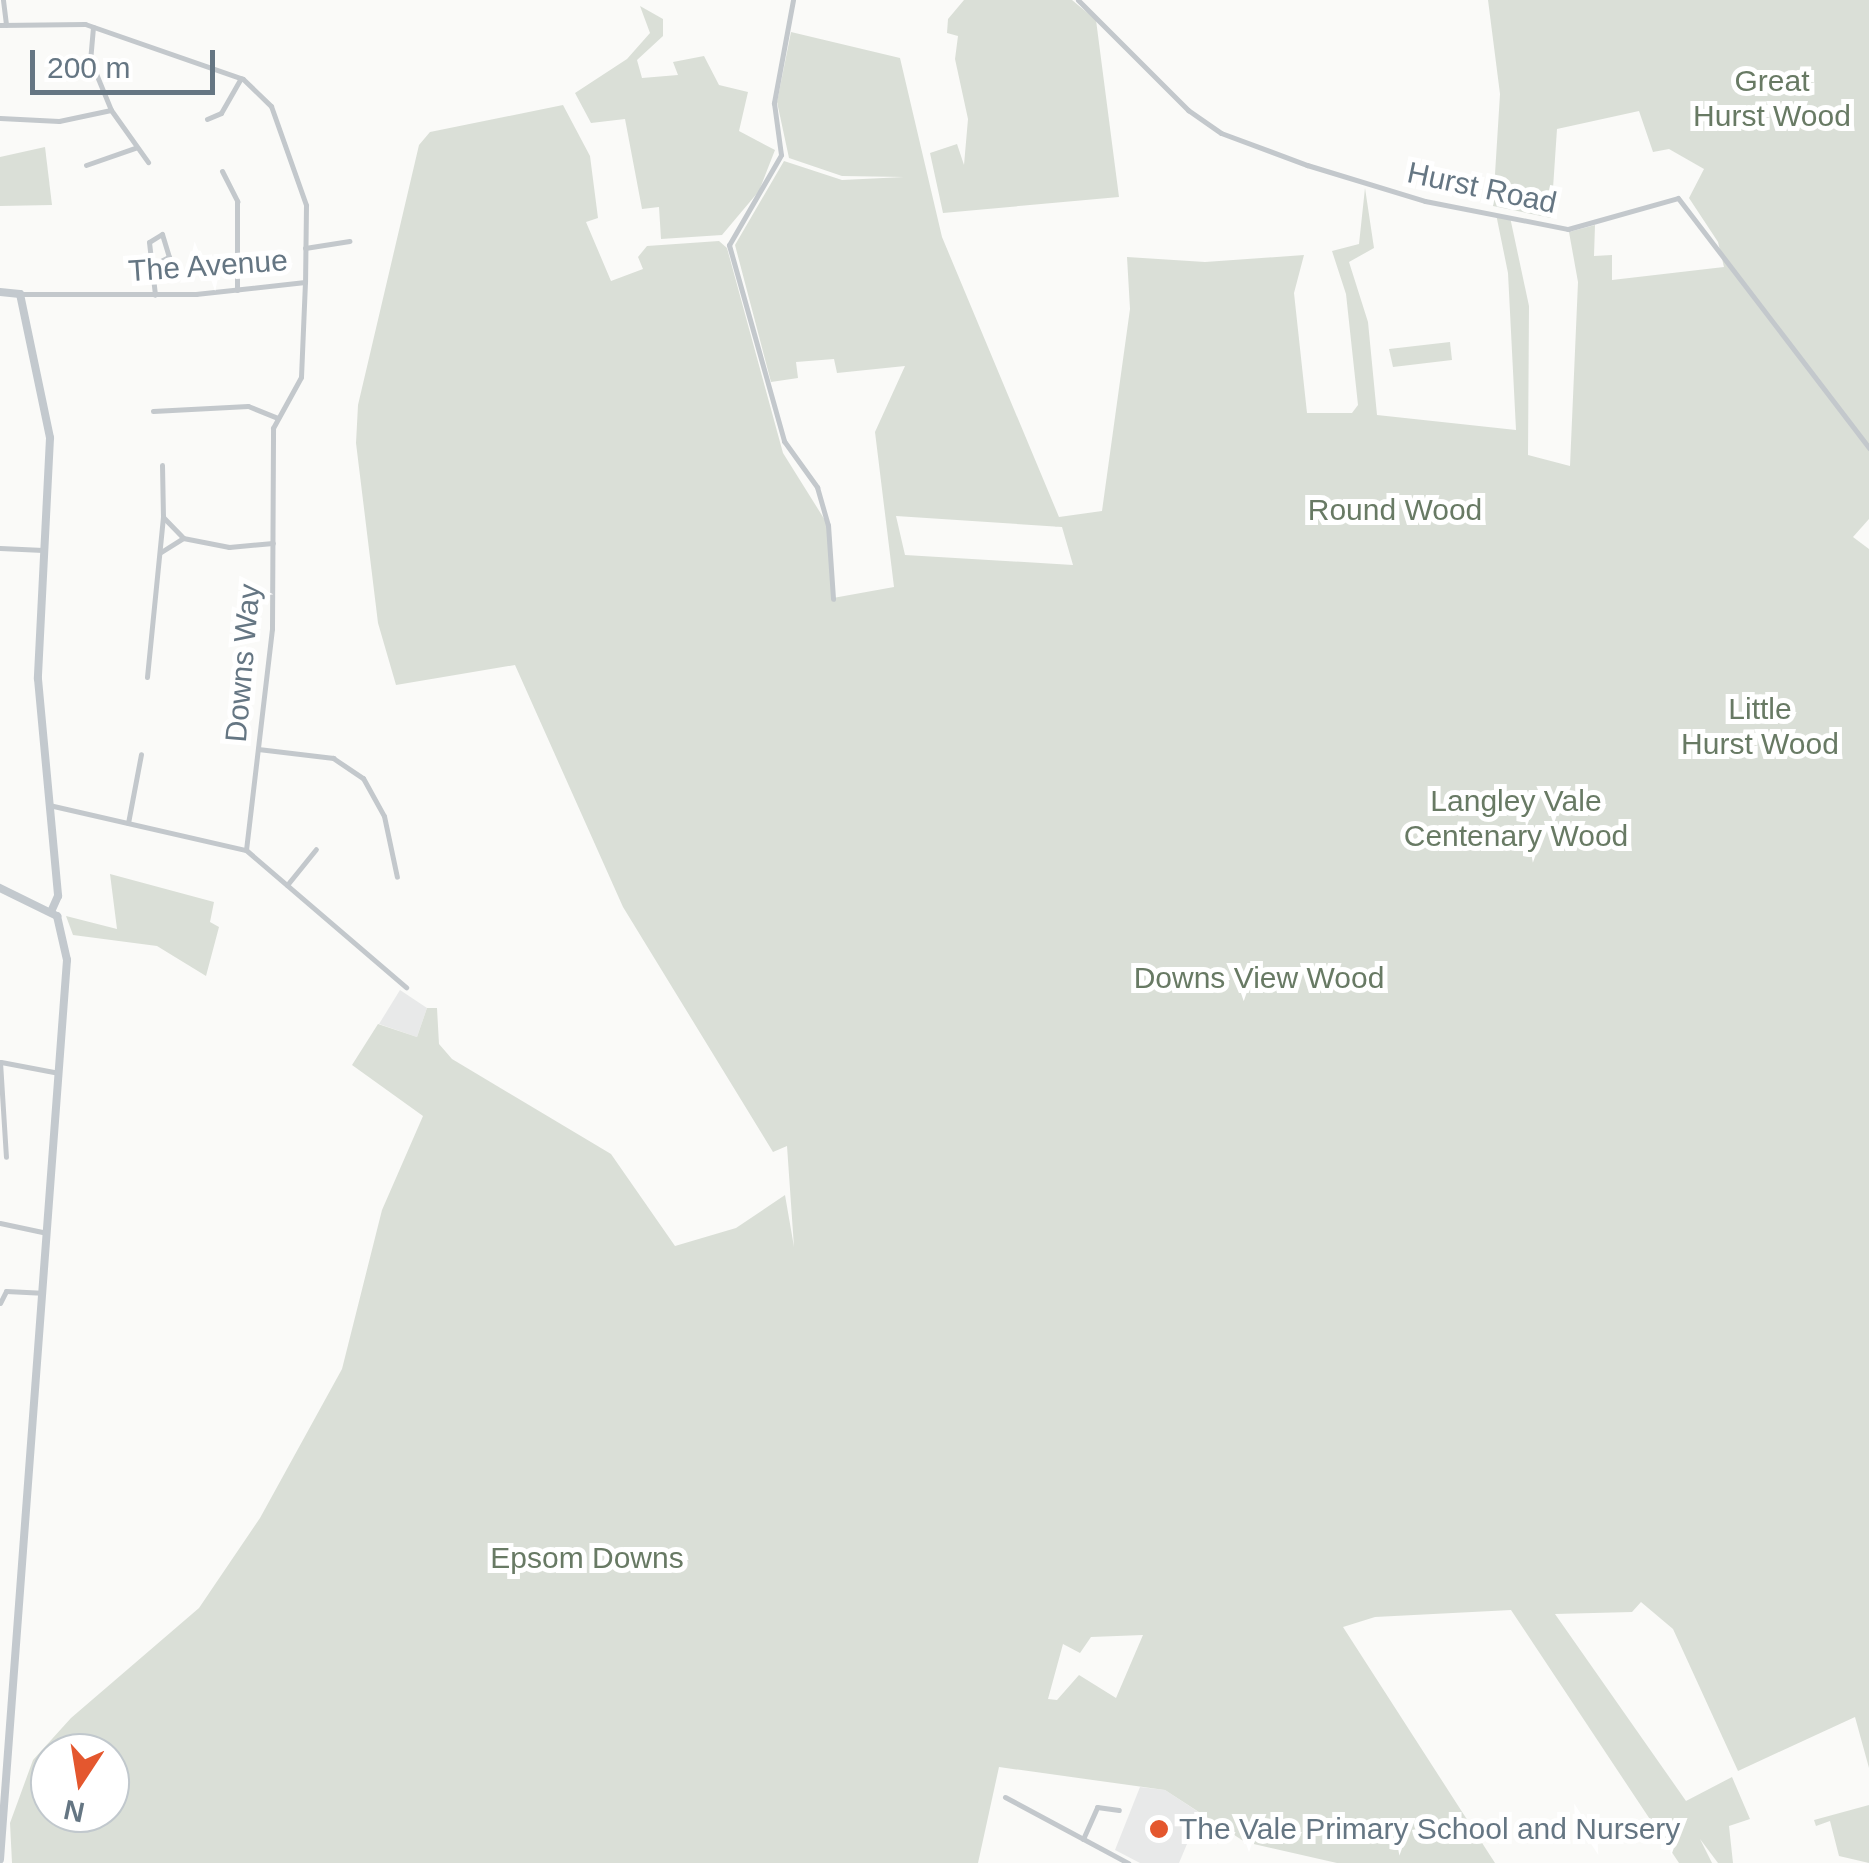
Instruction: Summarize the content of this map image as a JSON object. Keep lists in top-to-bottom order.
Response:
{
  "streets": {
    "main road": ["The Avenue"],
    "street": ["Hurst Road", "Downs Way"]
  },
  "crossings": [
    ["The Avenue", "Downs Way"]
  ],
  "parks": [
    "Great Hurst Wood",
    "Round Wood",
    "Little Hurst Wood",
    "Langley Vale Centenary Wood",
    "Downs View Wood",
    "Epsom Downs"
  ],
  "places": ["The Vale Primary School and Nursery"],
  "scale_bar": "200 m",
  "north": "bottom"
}
